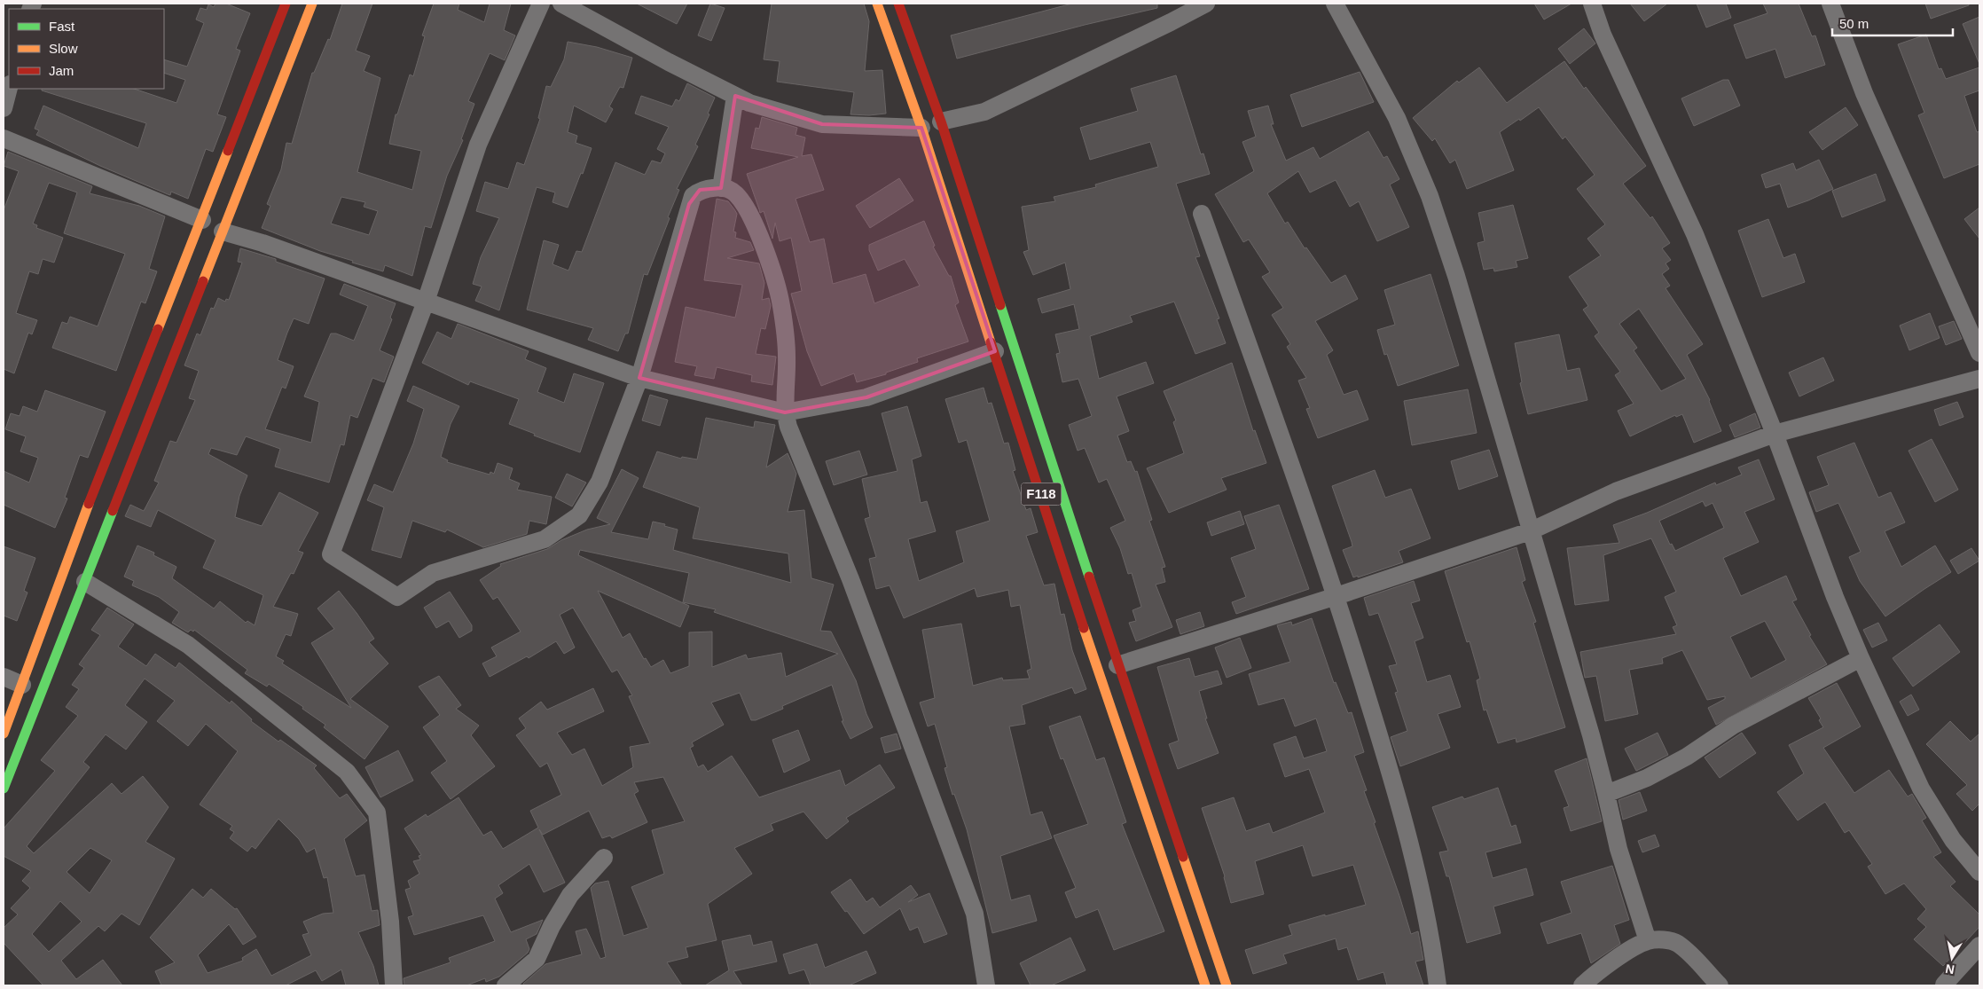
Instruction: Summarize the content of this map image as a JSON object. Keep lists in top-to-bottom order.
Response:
{
  "streets": {
    "main road": ["F118"]
  },
  "legend": ["Fast", "Slow", "Jam"],
  "scale_bar": "50 m",
  "north": "bottom"
}
